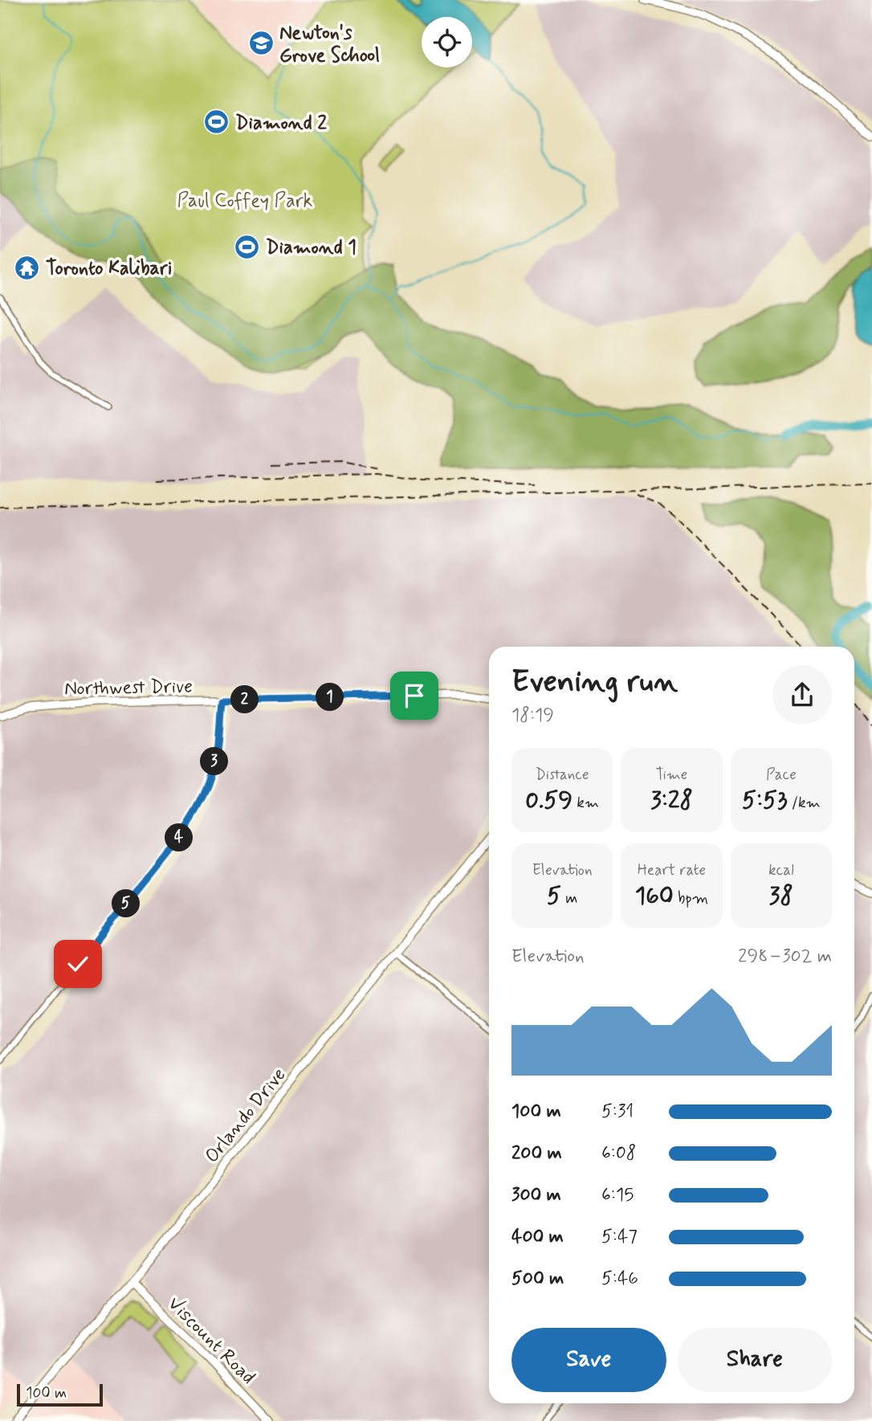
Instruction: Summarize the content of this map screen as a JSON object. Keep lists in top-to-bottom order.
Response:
{
  "streets": {
    "street": ["Northwest Drive", "Orlando Drive", "Viscount Road"]
  },
  "crossings": [
    ["Orlando Drive", "Viscount Road"]
  ],
  "parks": ["Paul Coffey Park"],
  "places": {
    "school or university": ["Newton's Grove School"],
    "sports": ["Diamond 2", "Diamond 1"],
    "temple": ["Toronto Kalibari"]
  },
  "scale_bar": "100 m",
  "page": {
    "heading": ["Evening run", "18:19"],
    "pins": [
      "1",
      "2",
      "3",
      "4",
      "5"
    ],
    "stats": [
      ["Distance", "0.59 km"],
      ["Time", "3:28"],
      ["Pace", "5:53 /km"],
      ["Elevation", "5 m"],
      ["Heart rate", "160 bpm"],
      ["kcal", "38"]
    ],
    "chart": ["Elevation", "298–302 m"],
    "list": [
      {
        "name": "100 m",
        "note": "5:31"
      },
      {
        "name": "200 m",
        "note": "6:08"
      },
      {
        "name": "300 m",
        "note": "6:15"
      },
      {
        "name": "400 m",
        "note": "5:47"
      },
      {
        "name": "500 m",
        "note": "5:46"
      }
    ],
    "buttons": ["Save", "Share"],
    "scale": "100 m"
  }
}
